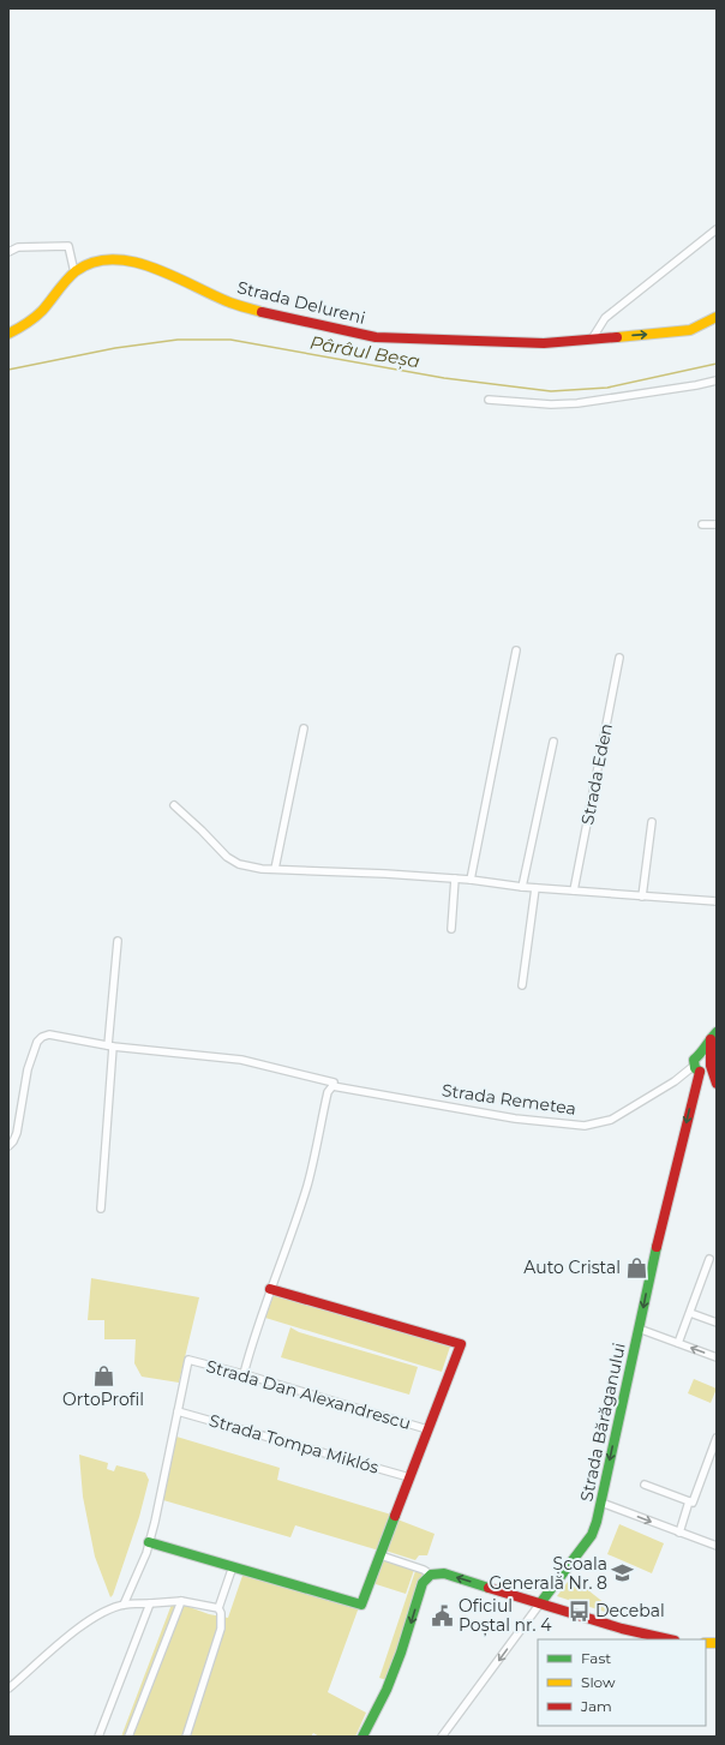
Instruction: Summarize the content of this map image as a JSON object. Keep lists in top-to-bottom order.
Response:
{
  "streets": {
    "street": [
      "Strada Delureni",
      "Strada Eden",
      "Strada Remetea",
      "Strada Dan Alexandrescu",
      "Strada Bărăganului",
      "Strada Tompa Miklós"
    ]
  },
  "crossings": [
    ["Strada Remetea", "Strada Bărăganului"],
    ["Strada Dan Alexandrescu", "Strada Tompa Miklós"]
  ],
  "one_way": ["Strada Bărăganului"],
  "water": ["Pârâul Beșa"],
  "places": {
    "shop": ["Auto Cristal", "OrtoProfil"],
    "school or university": ["Școala Generală Nr. 8"],
    "bus stop": ["Decebal"],
    "public building": ["Oficiul Poștal nr. 4"]
  },
  "legend": ["Fast", "Slow", "Jam"]
}
